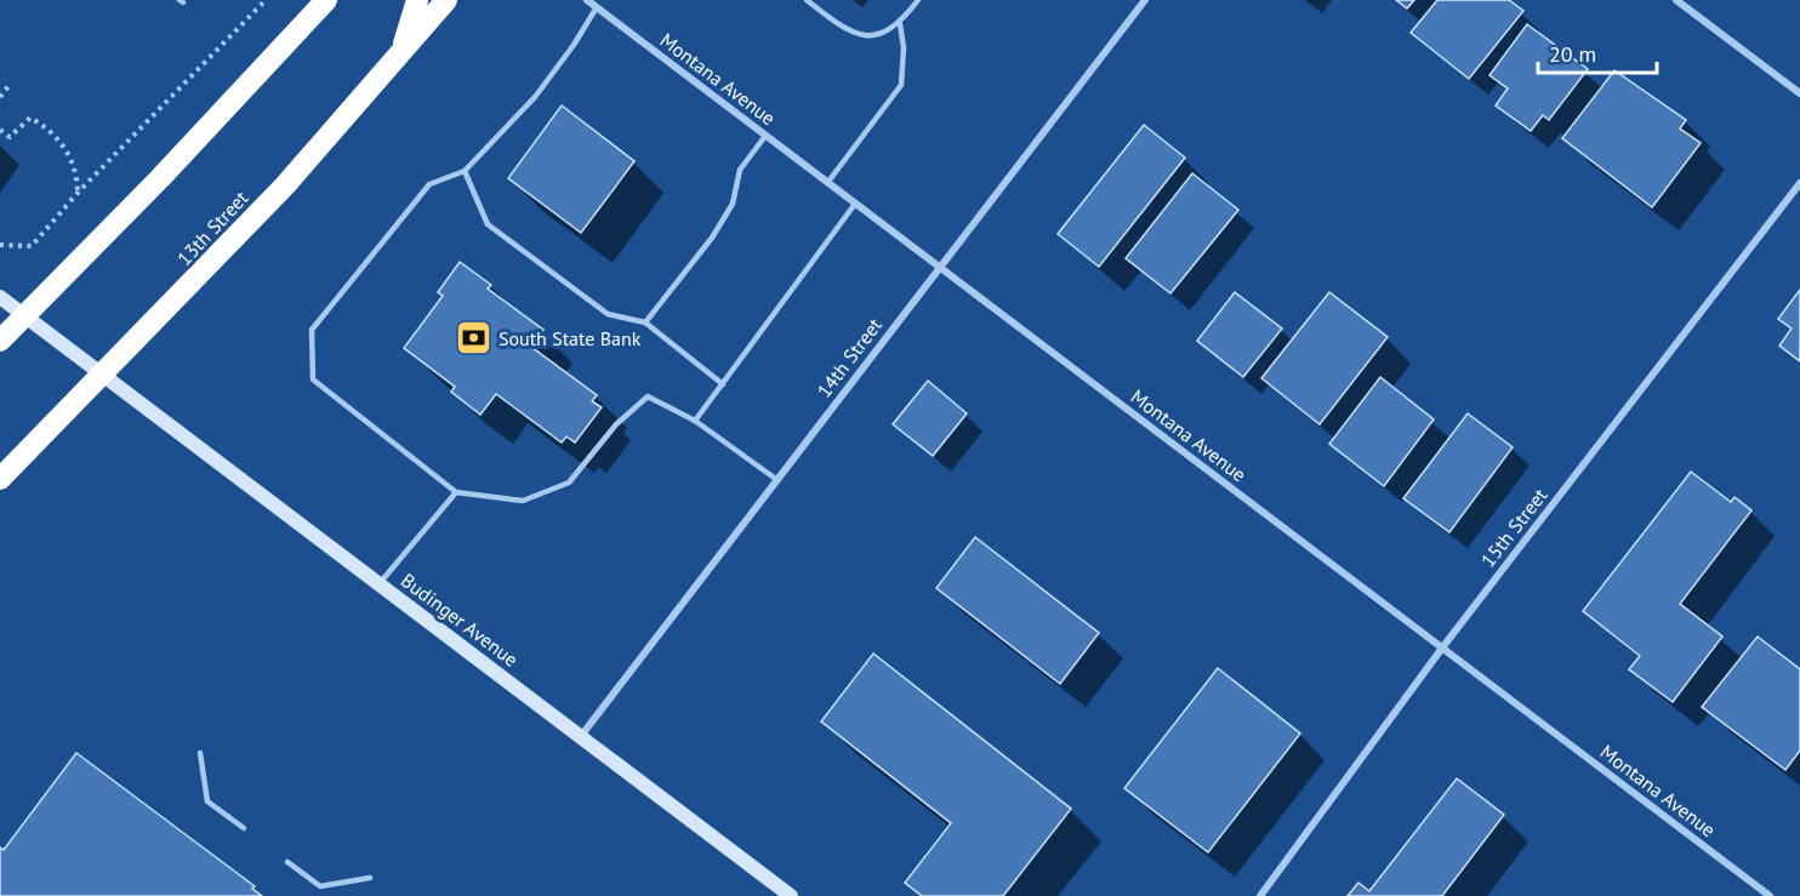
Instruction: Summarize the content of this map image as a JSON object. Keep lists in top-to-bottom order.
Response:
{
  "streets": {
    "highway": ["13th Street"],
    "street": [
      "Montana Avenue",
      "14th Street",
      "15th Street",
      "Budinger Avenue"
    ]
  },
  "crossings": [
    ["Montana Avenue", "14th Street"],
    ["Montana Avenue", "15th Street"],
    ["13th Street", "Budinger Avenue"],
    ["14th Street", "Budinger Avenue"]
  ],
  "places": {
    "bank": ["South State Bank"]
  },
  "scale_bar": "20 m"
}
